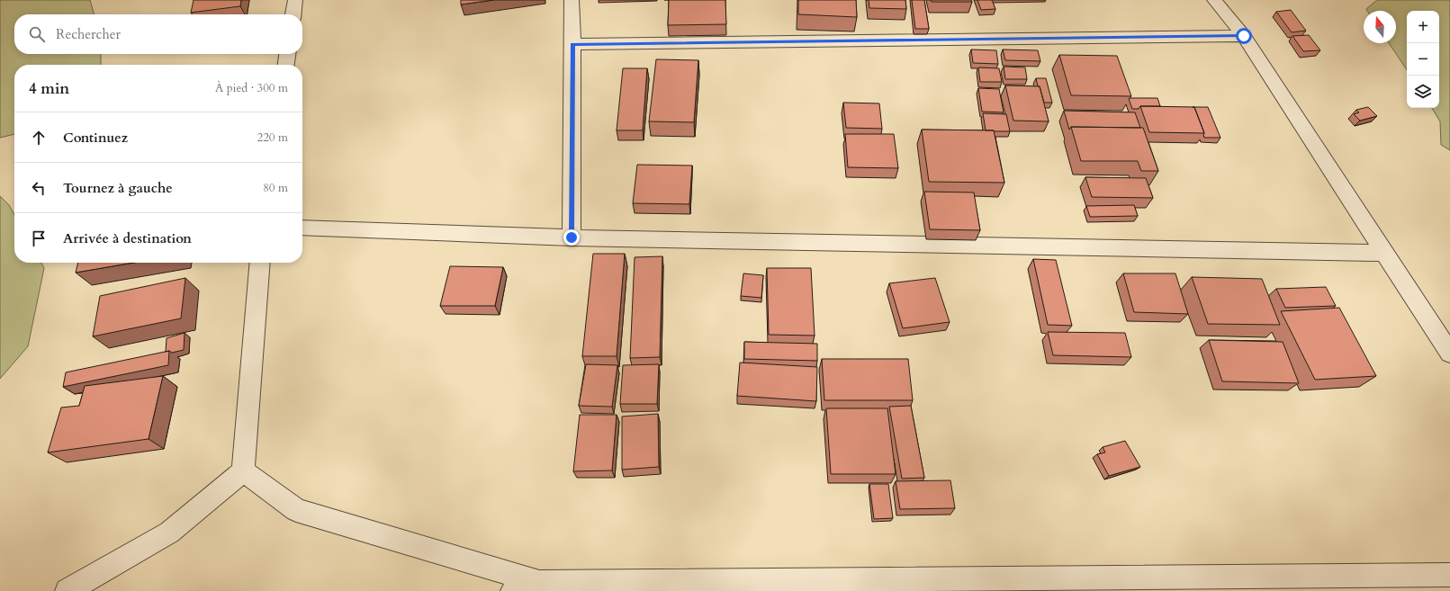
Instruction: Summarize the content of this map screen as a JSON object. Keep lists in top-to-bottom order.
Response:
{
  "north": "top",
  "page": {
    "map_buttons": ["+", "−"],
    "search": "Rechercher",
    "heading": ["4 min", "À pied · 300 m"],
    "list": [
      ["Continuez", "220 m"],
      ["Tournez à gauche", "80 m"],
      "Arrivée à destination"
    ]
  }
}
